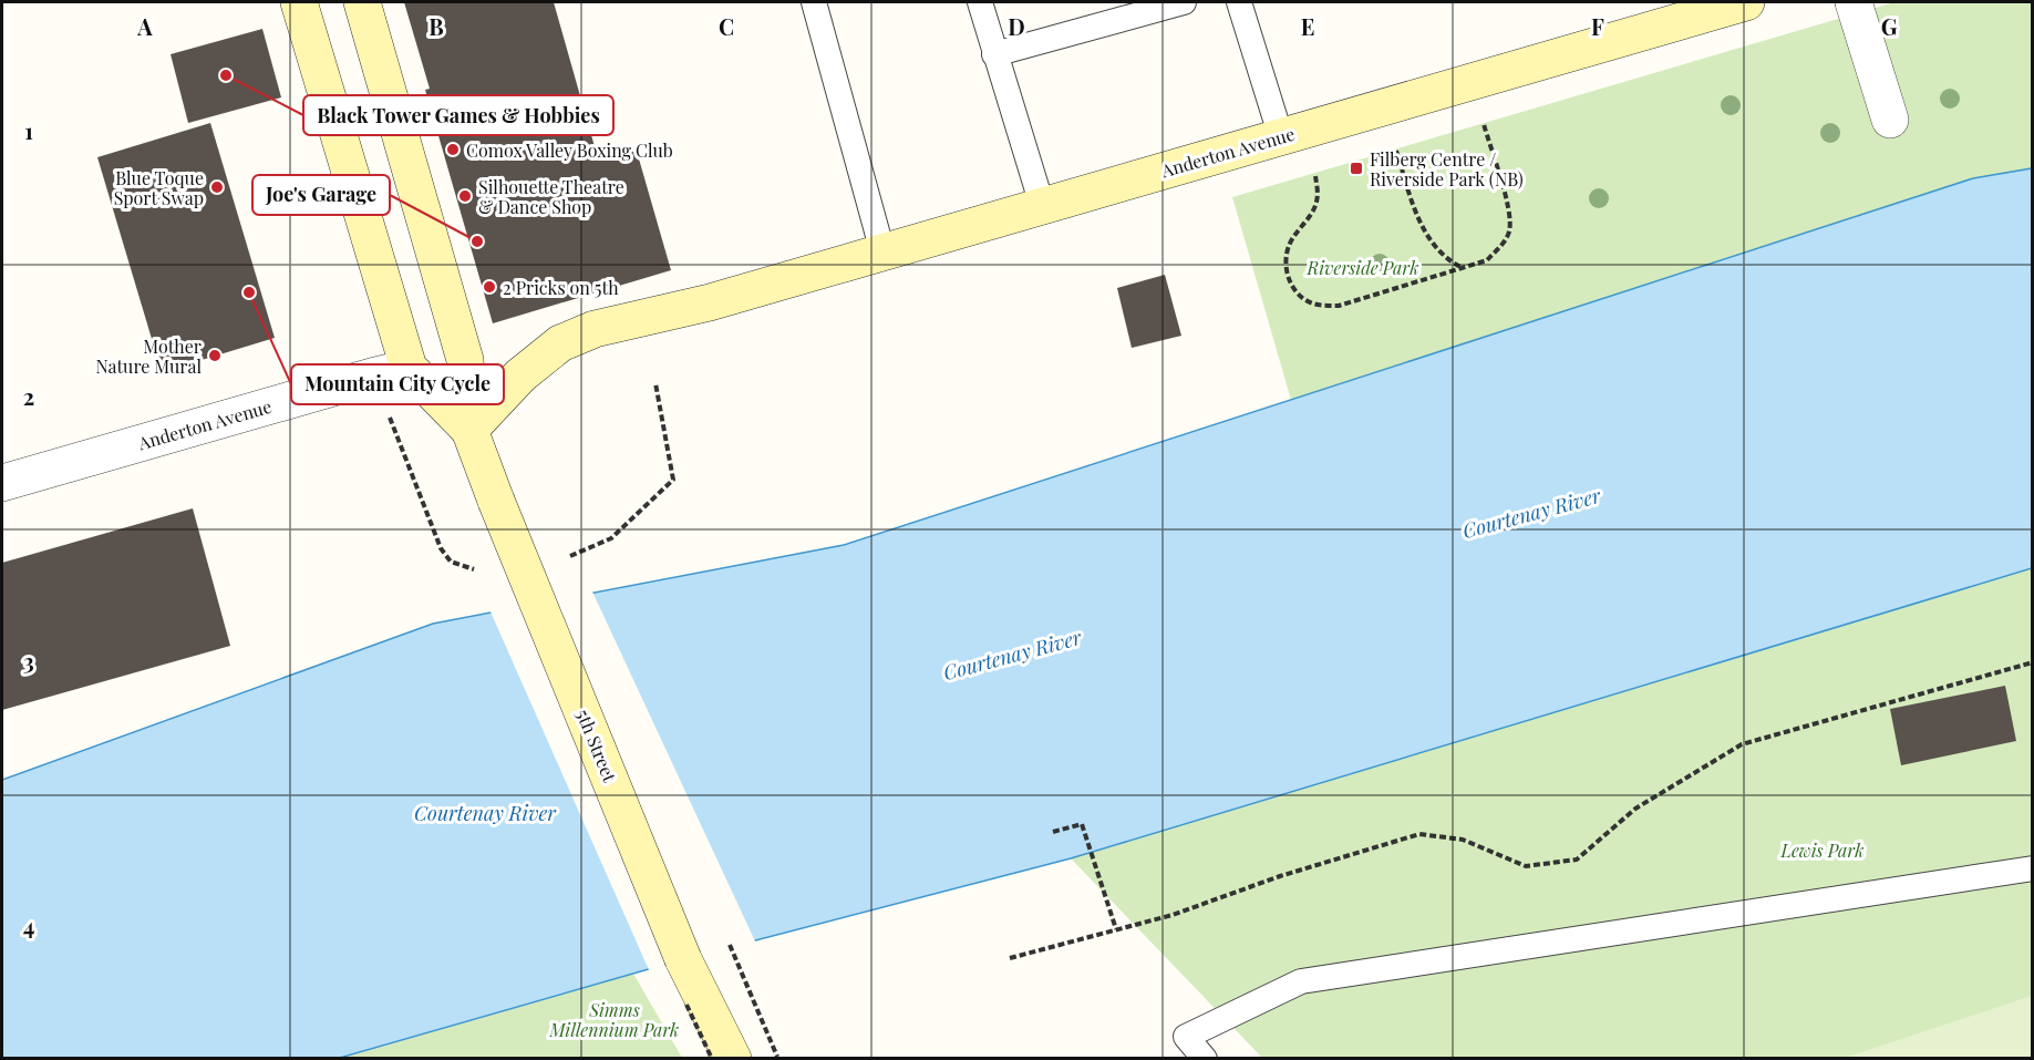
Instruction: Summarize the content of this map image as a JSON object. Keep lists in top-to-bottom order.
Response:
{
  "streets": {
    "main road": ["Anderton Avenue", "5th Street"]
  },
  "crossings": [
    ["Anderton Avenue", "5th Street"]
  ],
  "water": ["Courtenay River"],
  "parks": ["Riverside Park", "Lewis Park", "Simms Millennium Park"],
  "places": {
    "other": [
      "Black Tower Games & Hobbies",
      "Comox Valley Boxing Club",
      "Blue Toque Sport Swap",
      "Silhouette Theatre & Dance Shop",
      "Joe's Garage",
      "2 Pricks on 5th",
      "Mountain City Cycle",
      "Mother Nature Mural"
    ],
    "transit": ["Filberg Centre / Riverside Park (NB)"]
  },
  "grid": {
    "columns": [
      "A",
      "B",
      "C",
      "D",
      "E",
      "F",
      "G"
    ],
    "rows": [
      "1",
      "2",
      "3",
      "4"
    ]
  }
}
